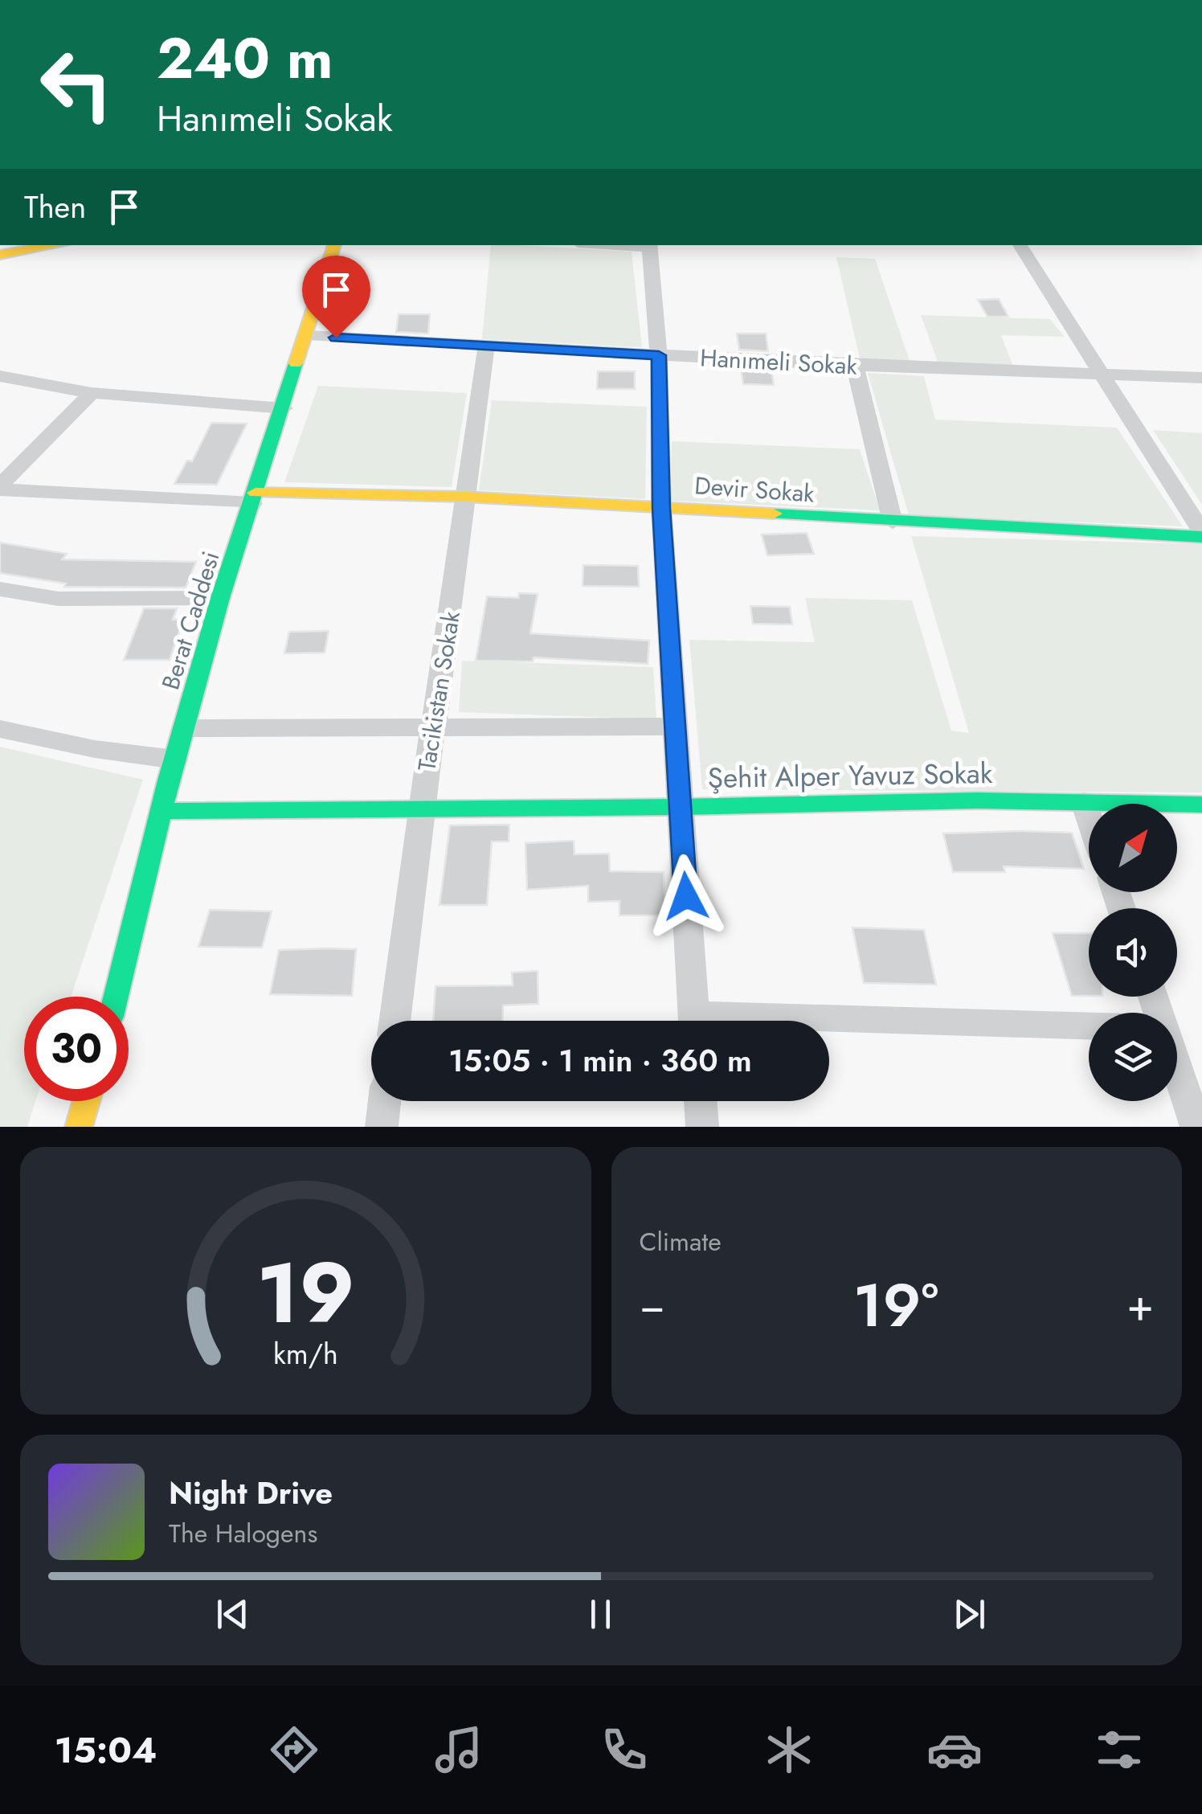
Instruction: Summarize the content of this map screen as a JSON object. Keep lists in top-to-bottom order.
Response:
{
  "streets": {
    "street": [
      "Hanımeli Sokak",
      "Devir Sokak",
      "Berat Caddesi",
      "Tacikistan Sokak",
      "Şehit Alper Yavuz Sokak"
    ]
  },
  "crossings": [
    ["Hanımeli Sokak", "Berat Caddesi"],
    ["Hanımeli Sokak", "Tacikistan Sokak"],
    ["Devir Sokak", "Berat Caddesi"],
    ["Devir Sokak", "Tacikistan Sokak"],
    ["Berat Caddesi", "Şehit Alper Yavuz Sokak"],
    ["Tacikistan Sokak", "Şehit Alper Yavuz Sokak"]
  ],
  "north": "top right",
  "page": {
    "turn": ["240 m", "Hanımeli Sokak"],
    "then": "Then",
    "limit": "30",
    "trip": "15:05 · 1 min · 360 m",
    "tile": "Climate",
    "heat": ["−", "19°", "+"],
    "song": ["Night Drive", "The Halogens"],
    "tabs": "15:04",
    "gauge": ["19", "km/h"]
  }
}
